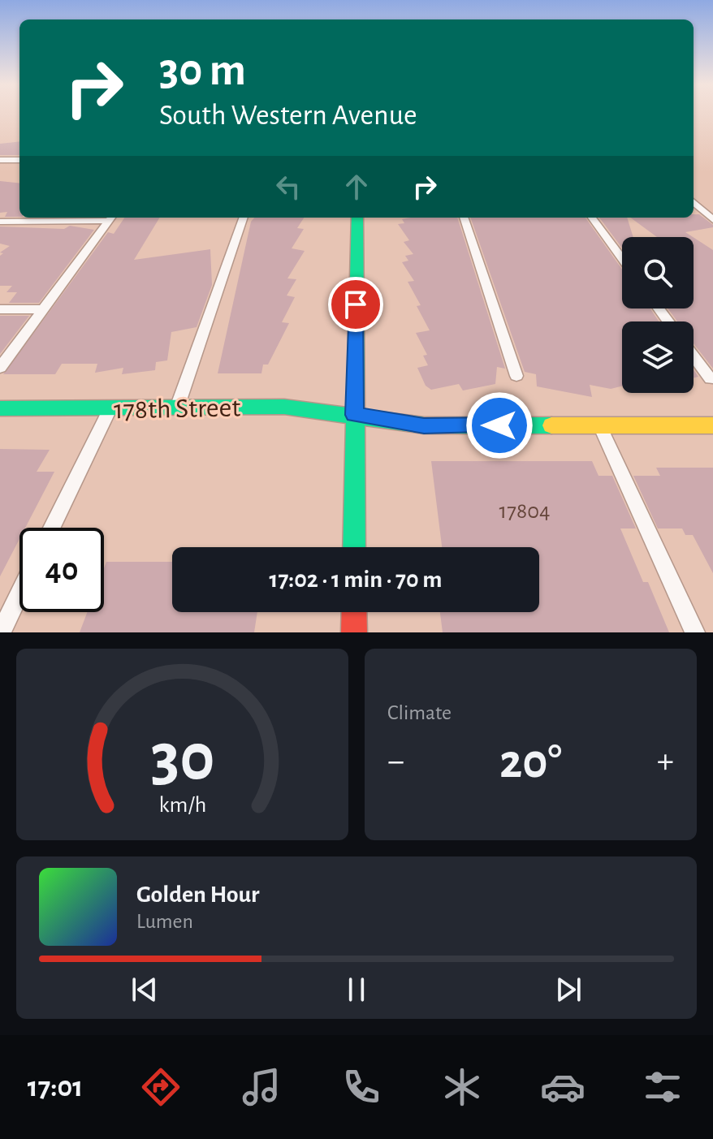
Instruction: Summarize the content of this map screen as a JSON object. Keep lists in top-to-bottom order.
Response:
{
  "streets": {
    "street": ["178th Street"]
  },
  "house_numbers": ["17804"],
  "page": {
    "turn": ["30 m", "South Western Avenue"],
    "limit": "40",
    "trip": "17:02 · 1 min · 70 m",
    "tile": "Climate",
    "heat": ["−", "20°", "+"],
    "song": ["Golden Hour", "Lumen"],
    "tabs": "17:01",
    "gauge": ["30", "km/h"]
  }
}
